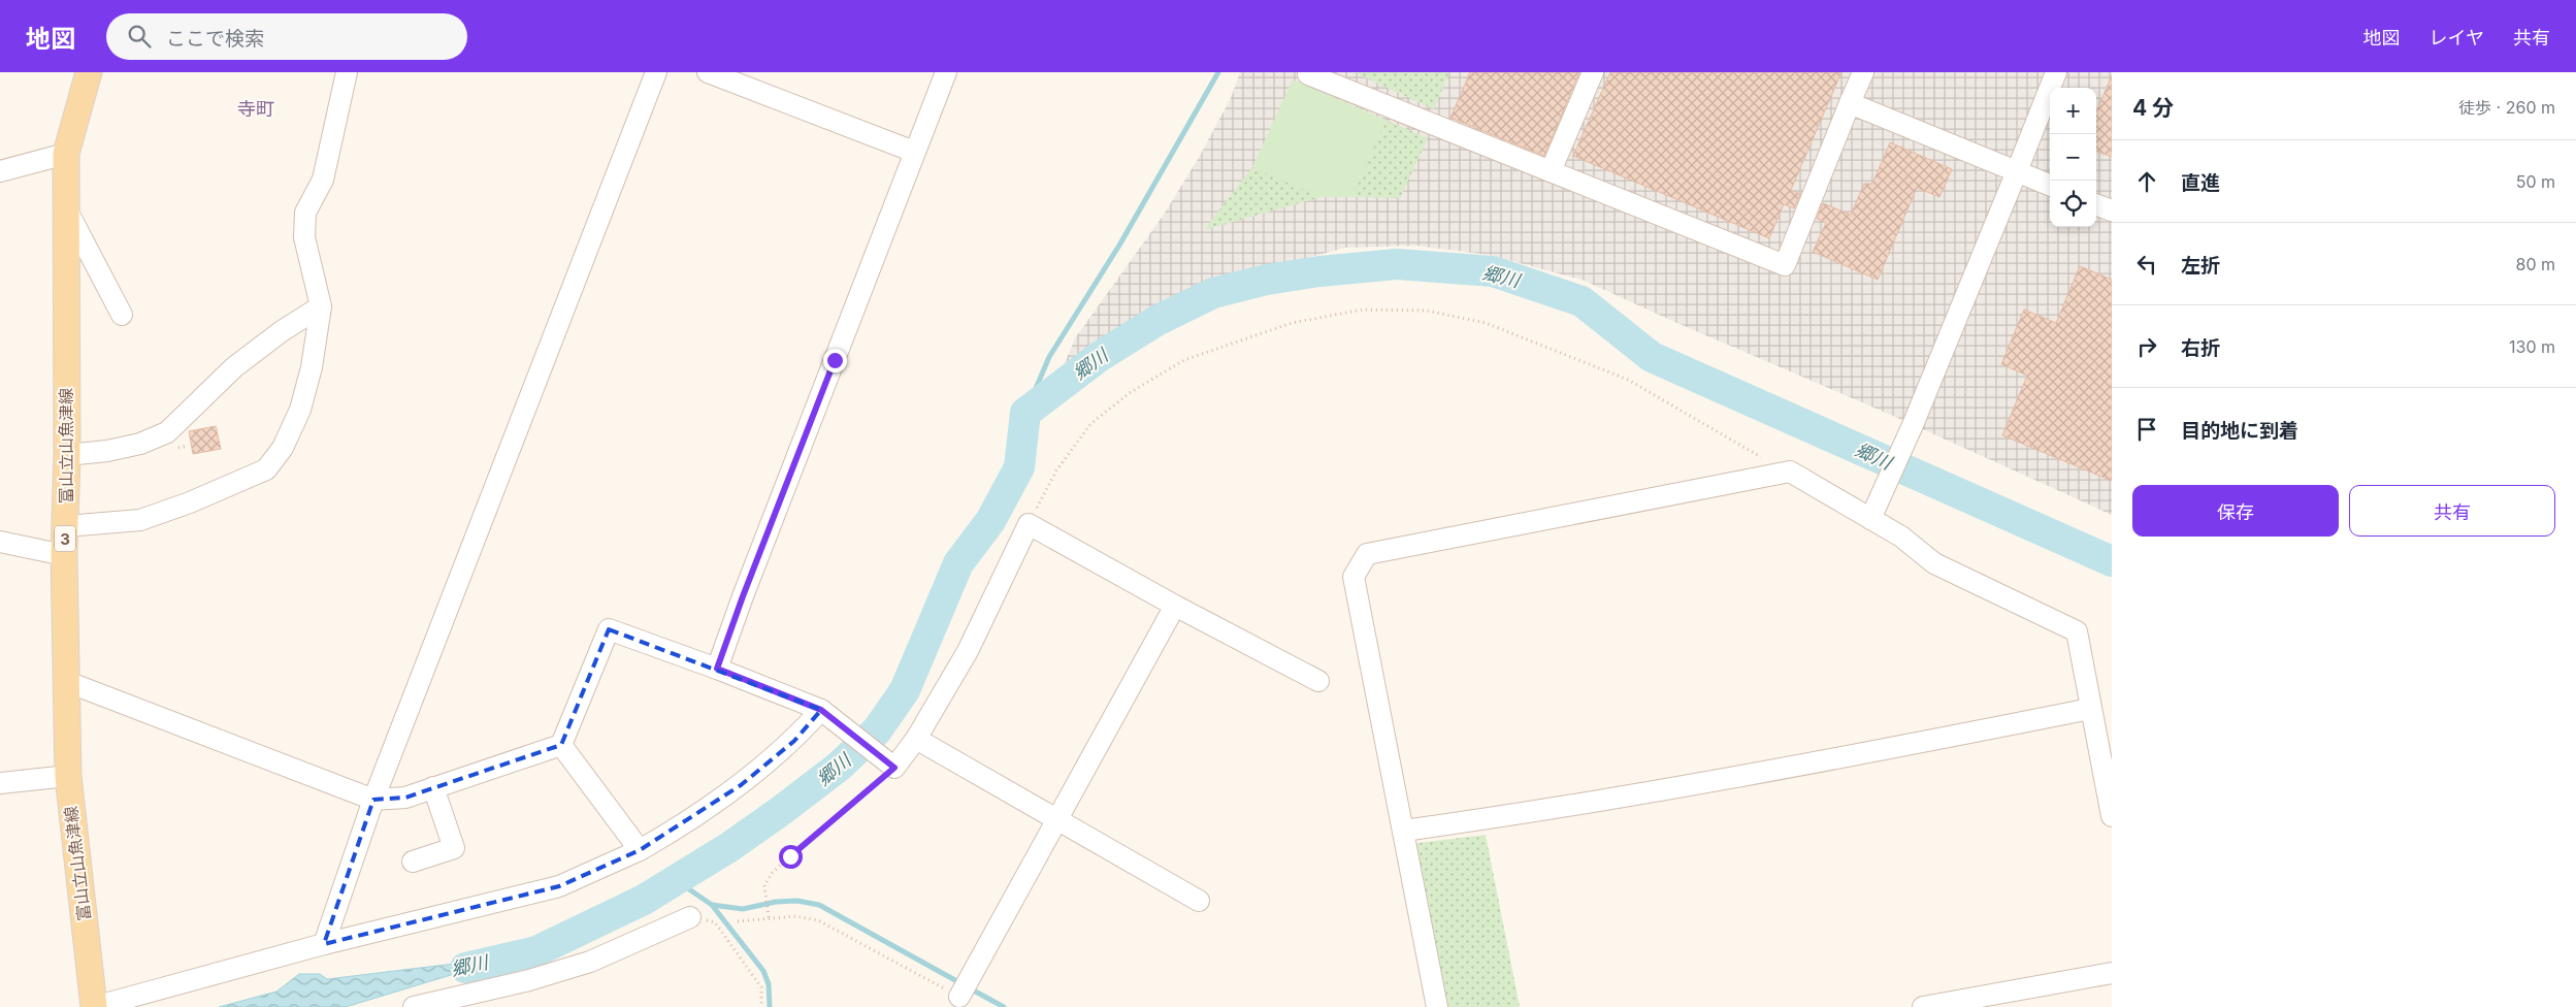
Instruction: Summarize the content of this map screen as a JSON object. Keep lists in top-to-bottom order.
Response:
{
  "streets": {
    "main road": ["富山立山魚津線", "3"]
  },
  "districts": ["寺町"],
  "water": ["郷川"],
  "page": {
    "header": "地図",
    "search": "ここで検索",
    "nav": ["地図", "レイヤ", "共有"],
    "heading": ["4 分", "徒歩 · 260 m"],
    "map_buttons": ["+", "−"],
    "list": [
      ["直進", "50 m"],
      ["左折", "80 m"],
      ["右折", "130 m"],
      "目的地に到着"
    ],
    "buttons": ["保存", "共有"]
  }
}
